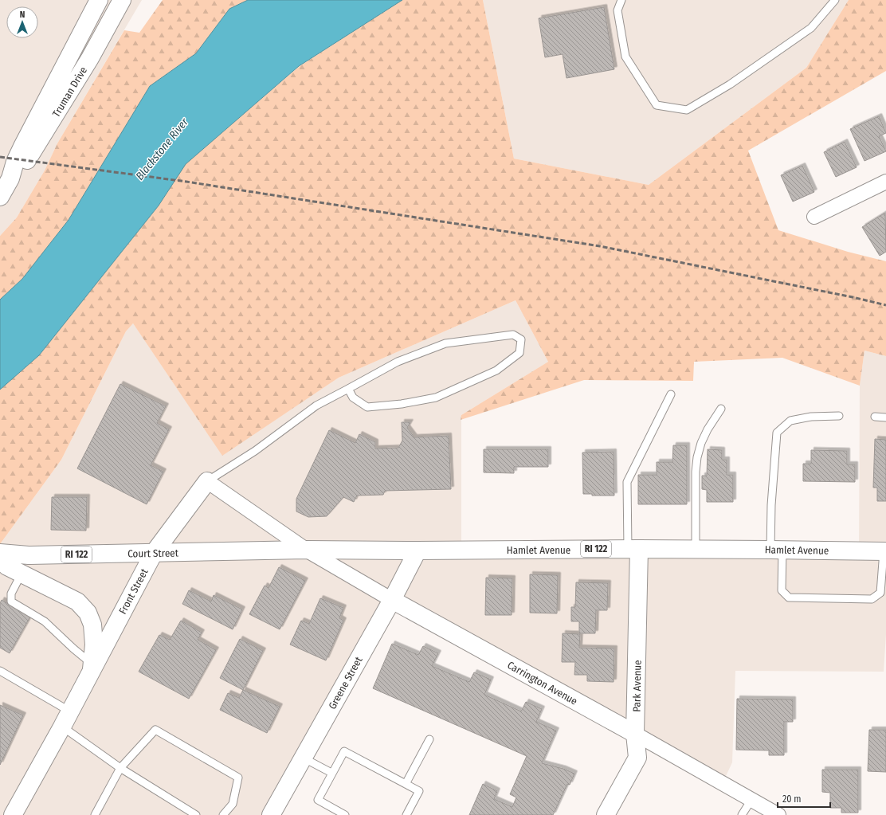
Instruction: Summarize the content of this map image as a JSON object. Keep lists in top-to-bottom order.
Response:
{
  "streets": {
    "main road": [
      "Truman Drive",
      "RI 122",
      "Hamlet Avenue",
      "Court Street",
      "Front Street",
      "Greene Street",
      "Carrington Avenue",
      "Park Avenue"
    ]
  },
  "crossings": [
    ["Hamlet Avenue", "Court Street"],
    ["Hamlet Avenue", "Greene Street"],
    ["Hamlet Avenue", "Carrington Avenue"],
    ["Hamlet Avenue", "Park Avenue"],
    ["Court Street", "Front Street"],
    ["Court Street", "Carrington Avenue"],
    ["Greene Street", "Carrington Avenue"],
    ["Carrington Avenue", "Park Avenue"]
  ],
  "water": ["Blackstone River"],
  "scale_bar": "20 m",
  "north": "top"
}
